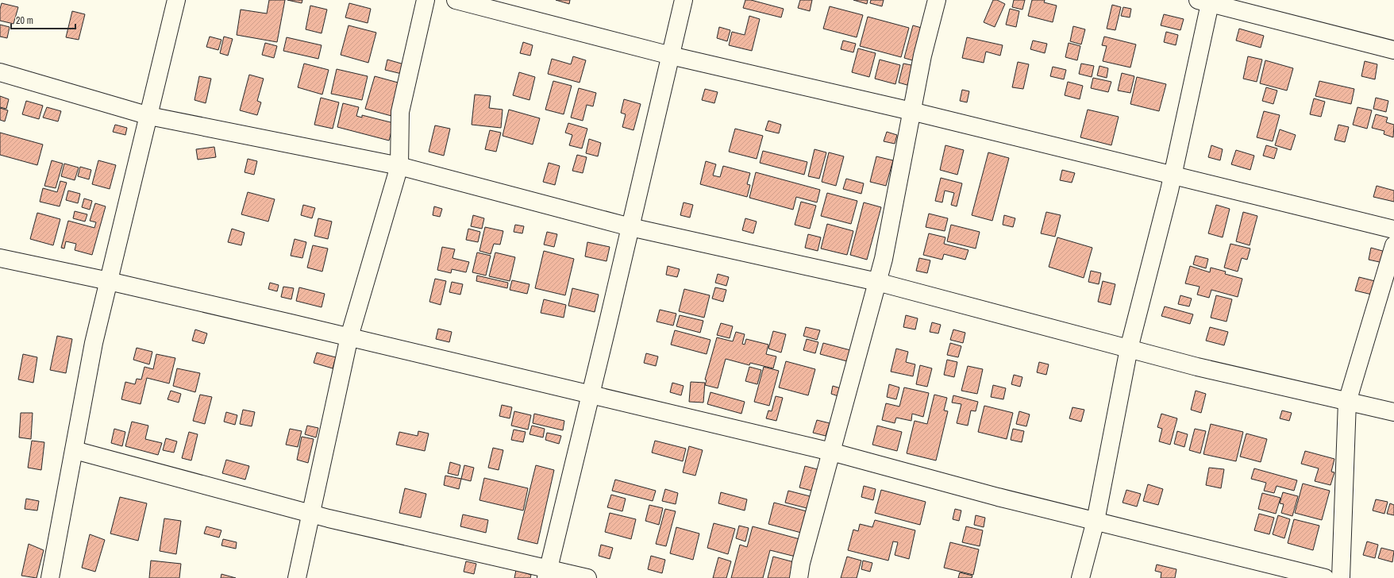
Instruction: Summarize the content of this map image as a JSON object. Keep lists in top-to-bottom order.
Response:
{
  "scale_bar": "20 m"
}
